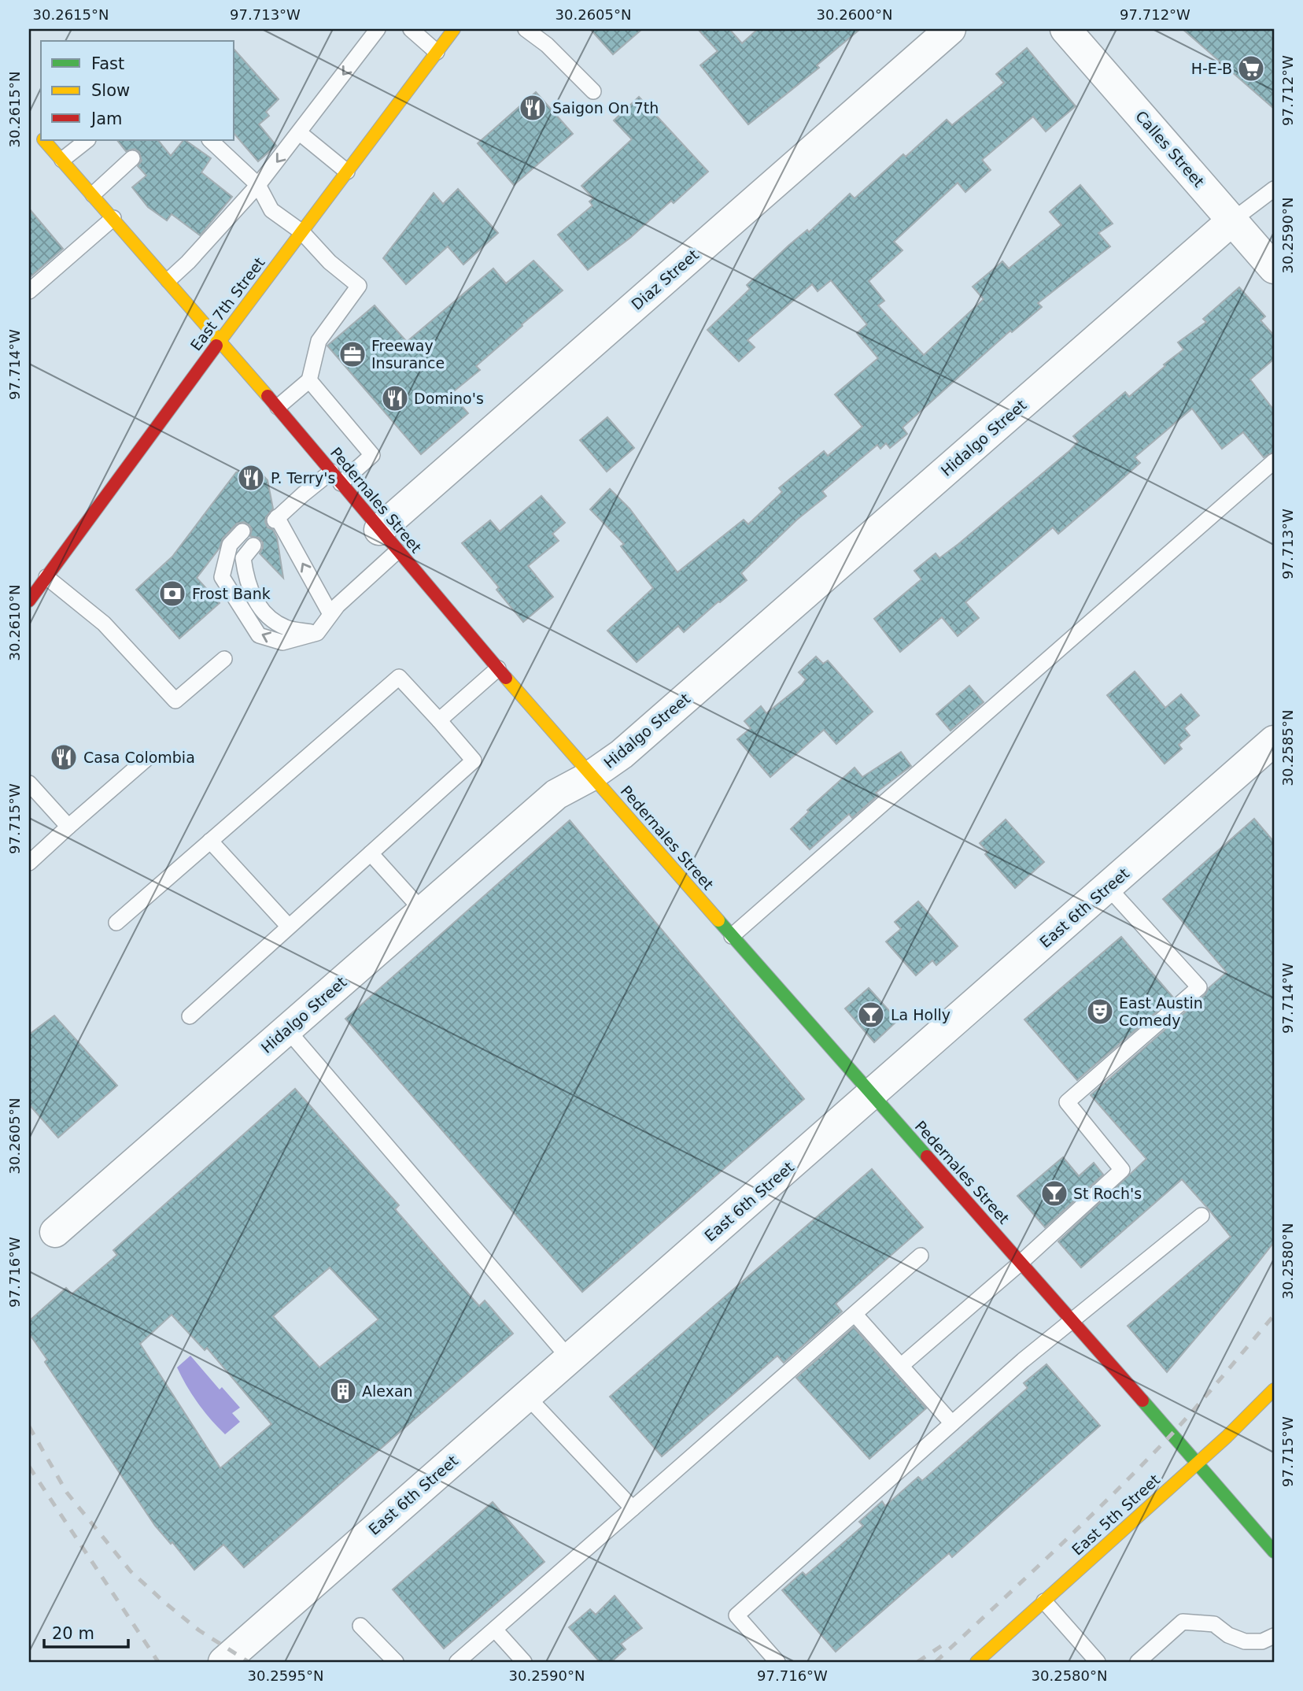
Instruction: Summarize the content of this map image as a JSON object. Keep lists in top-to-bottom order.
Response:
{
  "streets": {
    "street": [
      "Calles Street",
      "Diaz Street",
      "East 7th Street",
      "Hidalgo Street",
      "Pedernales Street",
      "East 6th Street",
      "East 5th Street"
    ]
  },
  "crossings": [
    ["Calles Street", "Hidalgo Street"],
    ["Diaz Street", "Pedernales Street"],
    ["East 7th Street", "Pedernales Street"],
    ["Hidalgo Street", "Pedernales Street"],
    ["Pedernales Street", "East 6th Street"],
    ["Pedernales Street", "East 5th Street"]
  ],
  "places": {
    "supermarket": ["H-E-B"],
    "restaurant": [
      "Saigon On 7th",
      "Domino's",
      "P. Terry's",
      "Casa Colombia"
    ],
    "office": ["Freeway Insurance"],
    "bank": ["Frost Bank"],
    "theatre": ["East Austin Comedy"],
    "bar": ["La Holly", "St Roch's"],
    "building": ["Alexan"]
  },
  "legend": ["Fast", "Slow", "Jam"],
  "scale_bar": "20 m",
  "coordinates": [
    "30.2615°N",
    "97.713°W",
    "30.2605°N",
    "30.2600°N",
    "97.712°W",
    "30.2590°N",
    "97.714°W",
    "30.2610°N",
    "30.2585°N",
    "97.715°W",
    "30.2580°N",
    "97.716°W",
    "30.2595°N"
  ]
}
